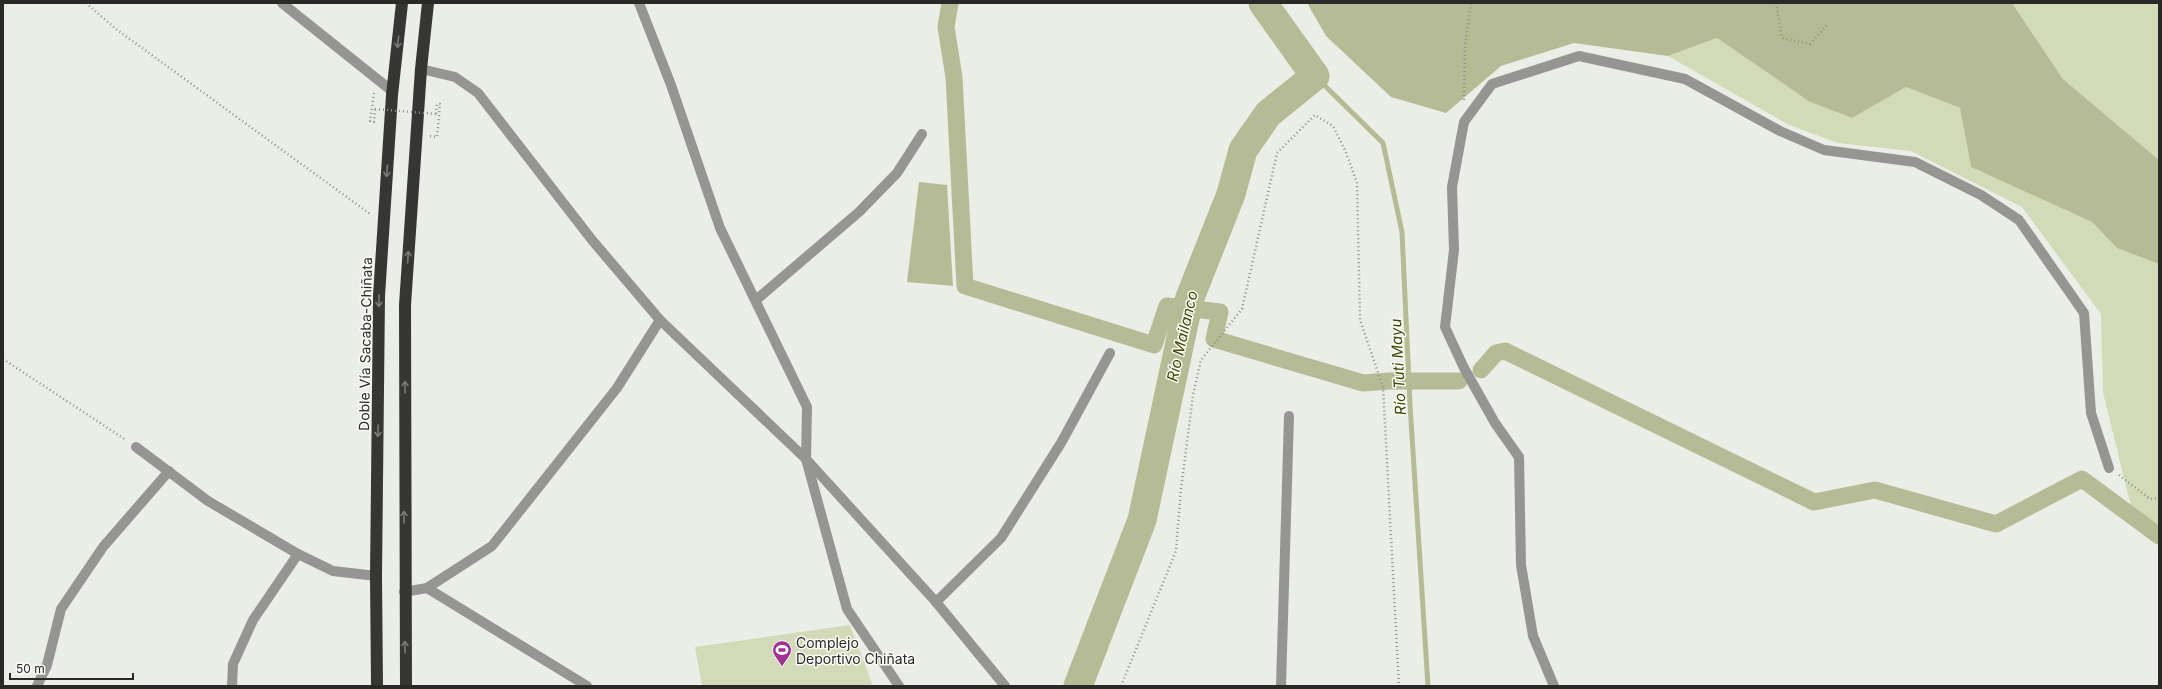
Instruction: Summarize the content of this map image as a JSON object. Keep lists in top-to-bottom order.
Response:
{
  "streets": {
    "highway": ["Doble Vía Sacaba-Chiñata"]
  },
  "water": ["Río Mailanco", "Río Tuti Mayu"],
  "places": {
    "sports": ["Complejo Deportivo Chiñata"]
  },
  "scale_bar": "50 m"
}
